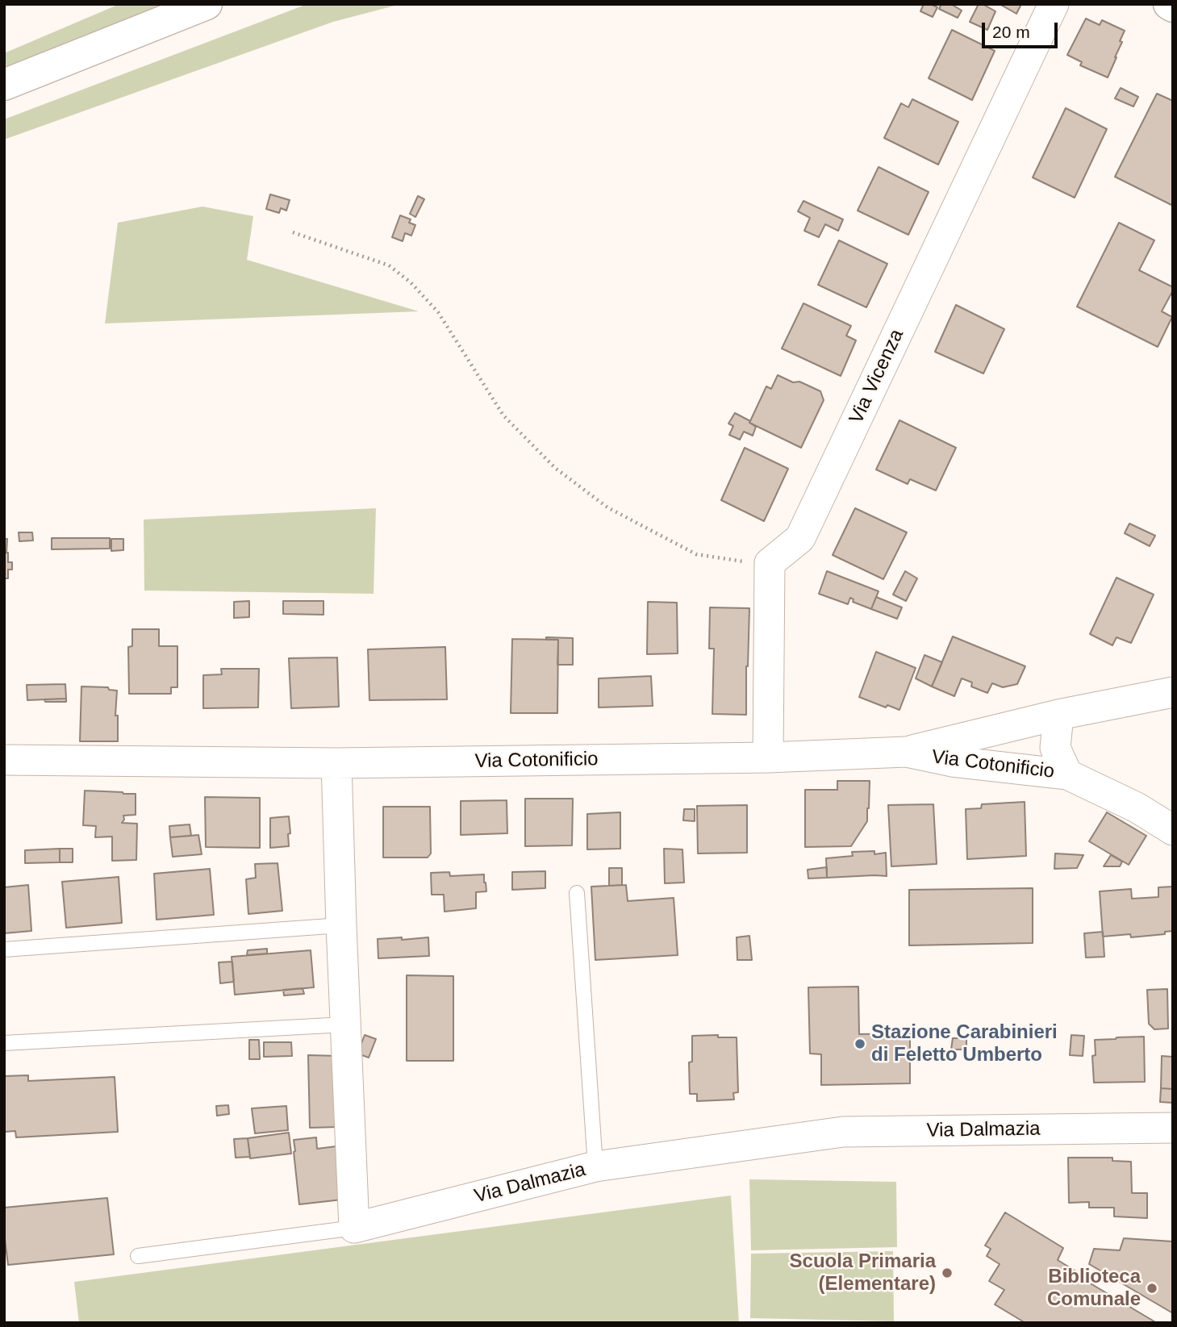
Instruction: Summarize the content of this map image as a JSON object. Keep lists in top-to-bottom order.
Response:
{
  "streets": {
    "street": ["Via Vicenza", "Via Cotonificio", "Via Dalmazia"]
  },
  "places": ["Stazione Carabinieri di Feletto Umberto", "Scuola Primaria (Elementare)", "Biblioteca Comunale"],
  "scale_bar": "20 m"
}
